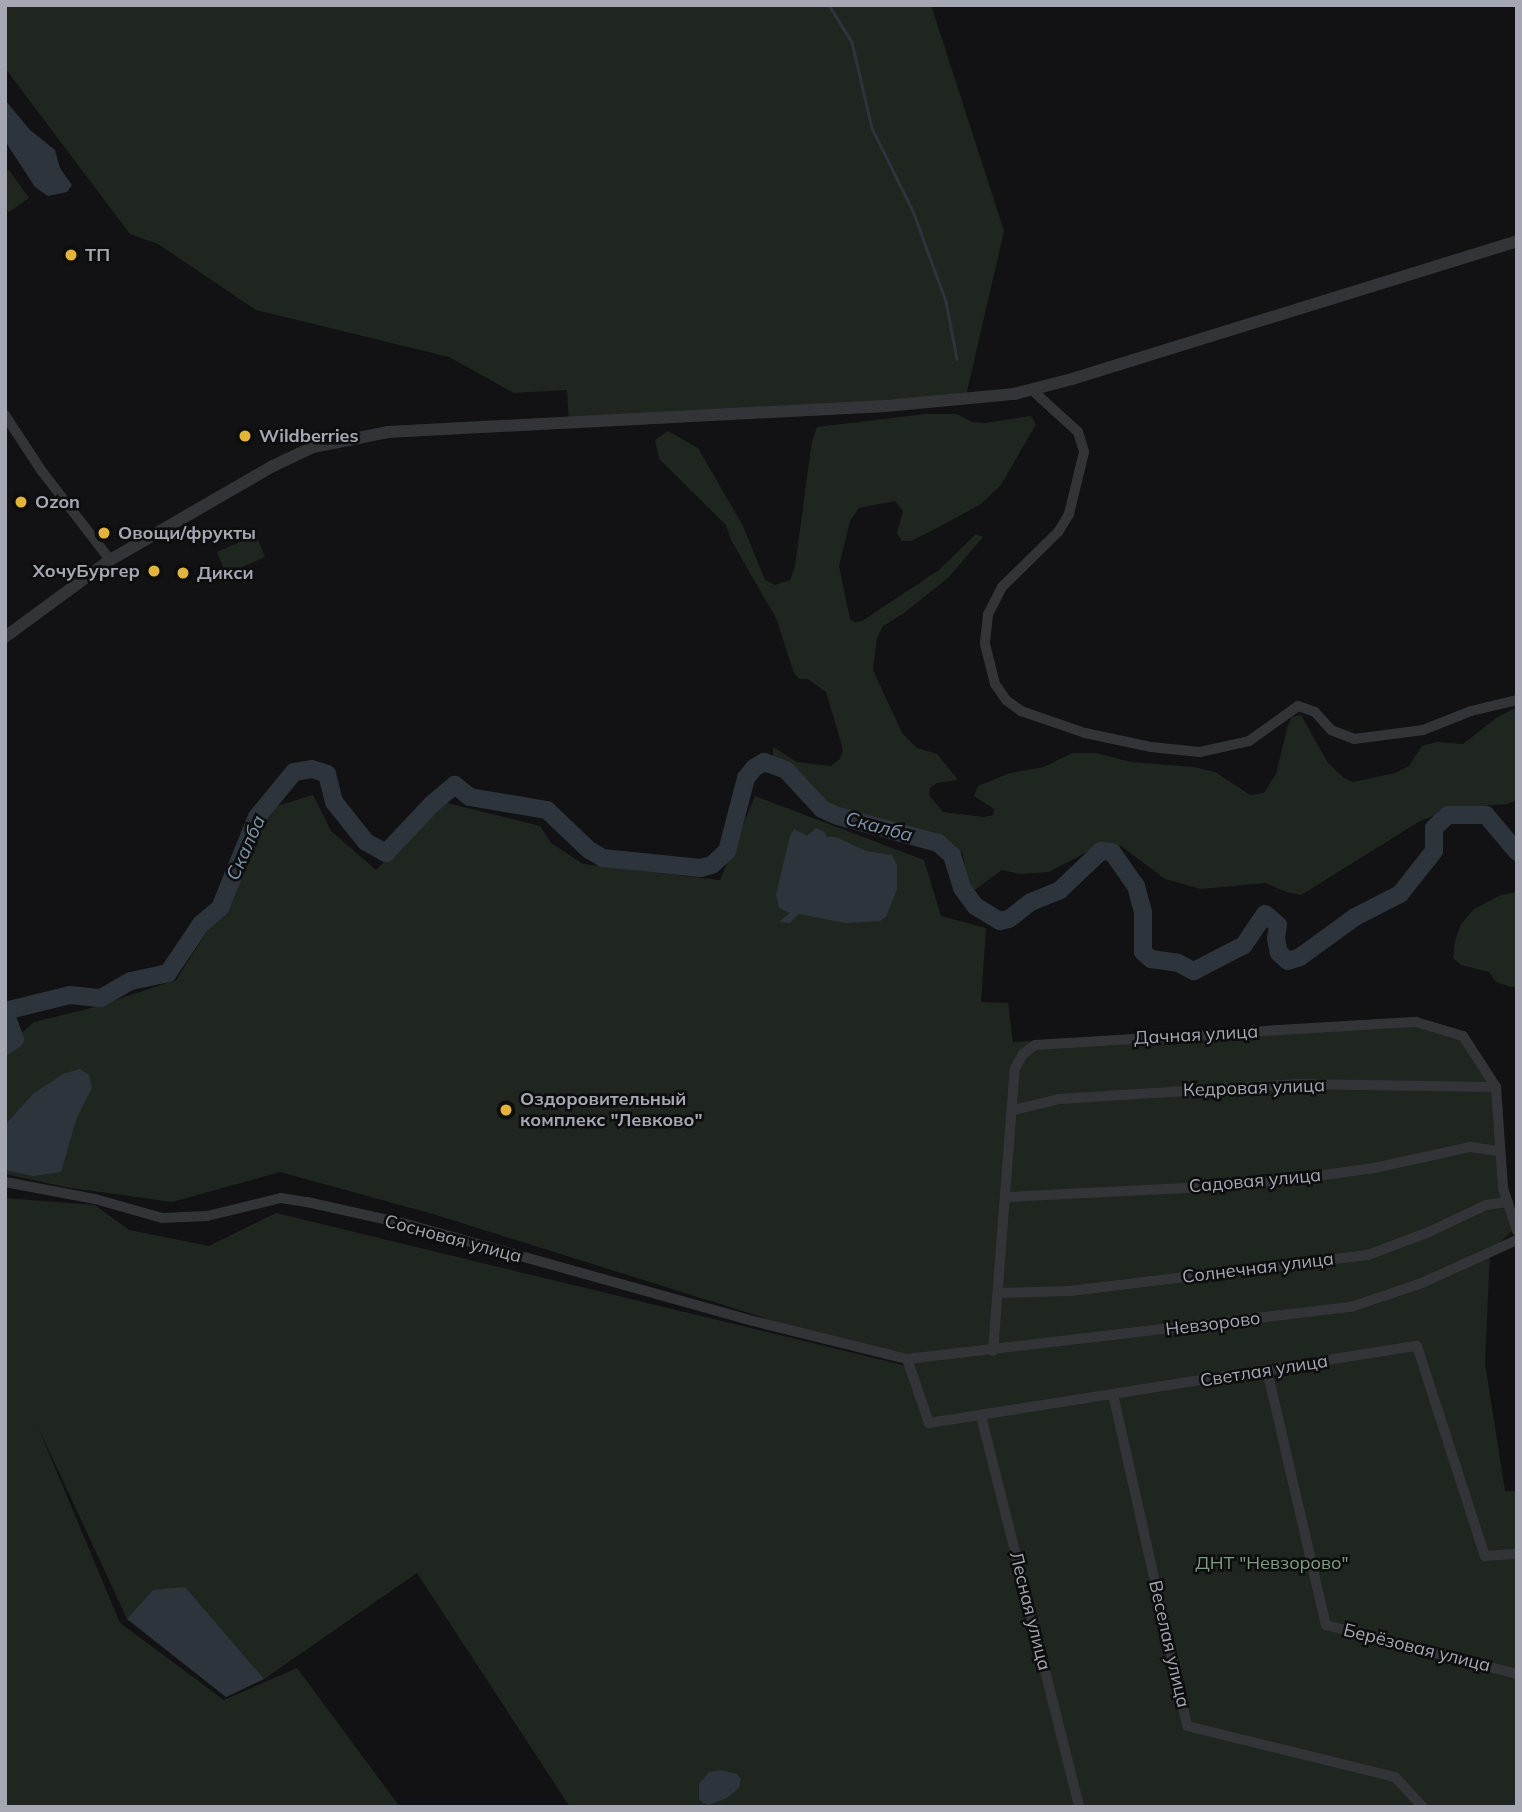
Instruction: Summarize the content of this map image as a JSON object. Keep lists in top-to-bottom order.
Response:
{
  "streets": {
    "street": [
      "Дачная улица",
      "Кедровая улица",
      "Садовая улица",
      "Сосновая улица",
      "Солнечная улица",
      "Невзорово",
      "Светлая улица",
      "Лесная улица",
      "Веселая улица",
      "Берёзовая улица"
    ]
  },
  "crossings": [
    ["Дачная улица", "Кедровая улица"],
    ["Дачная улица", "Садовая улица"],
    ["Дачная улица", "Солнечная улица"],
    ["Дачная улица", "Невзорово"],
    ["Сосновая улица", "Невзорово"],
    ["Сосновая улица", "Светлая улица"],
    ["Невзорово", "Светлая улица"],
    ["Светлая улица", "Лесная улица"],
    ["Светлая улица", "Веселая улица"],
    ["Светлая улица", "Берёзовая улица"]
  ],
  "water": ["Скалба"],
  "parks": ["ДНТ \"Невзорово\""],
  "places": [
    "ТП",
    "Wildberries",
    "Ozon",
    "Овощи/фрукты",
    "ХочуБургер",
    "Дикси",
    "Оздоровительный комплекс \"Левково\""
  ]
}
